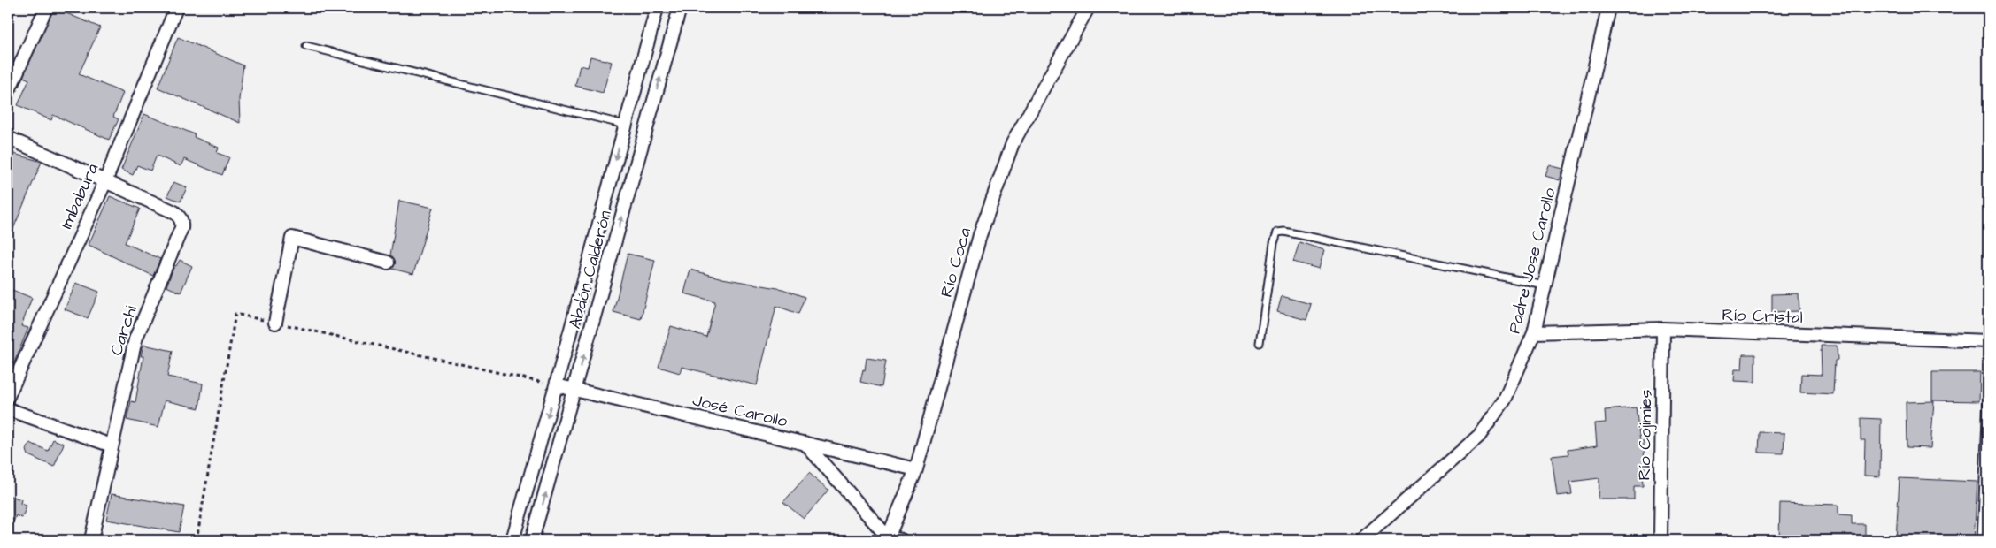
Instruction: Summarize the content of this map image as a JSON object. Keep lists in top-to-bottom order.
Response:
{
  "streets": {
    "street": [
      "Imbabura",
      "Padre Jose Carollo",
      "Río Coca",
      "Abdón Calderón",
      "Río Cristal",
      "Carchi",
      "José Carollo",
      "Río Cojimies"
    ]
  },
  "crossings": [
    ["Imbabura", "Carchi"],
    ["Padre Jose Carollo", "Río Cristal"],
    ["Río Coca", "José Carollo"],
    ["Abdón Calderón", "José Carollo"],
    ["Río Cristal", "Río Cojimies"]
  ]
}
